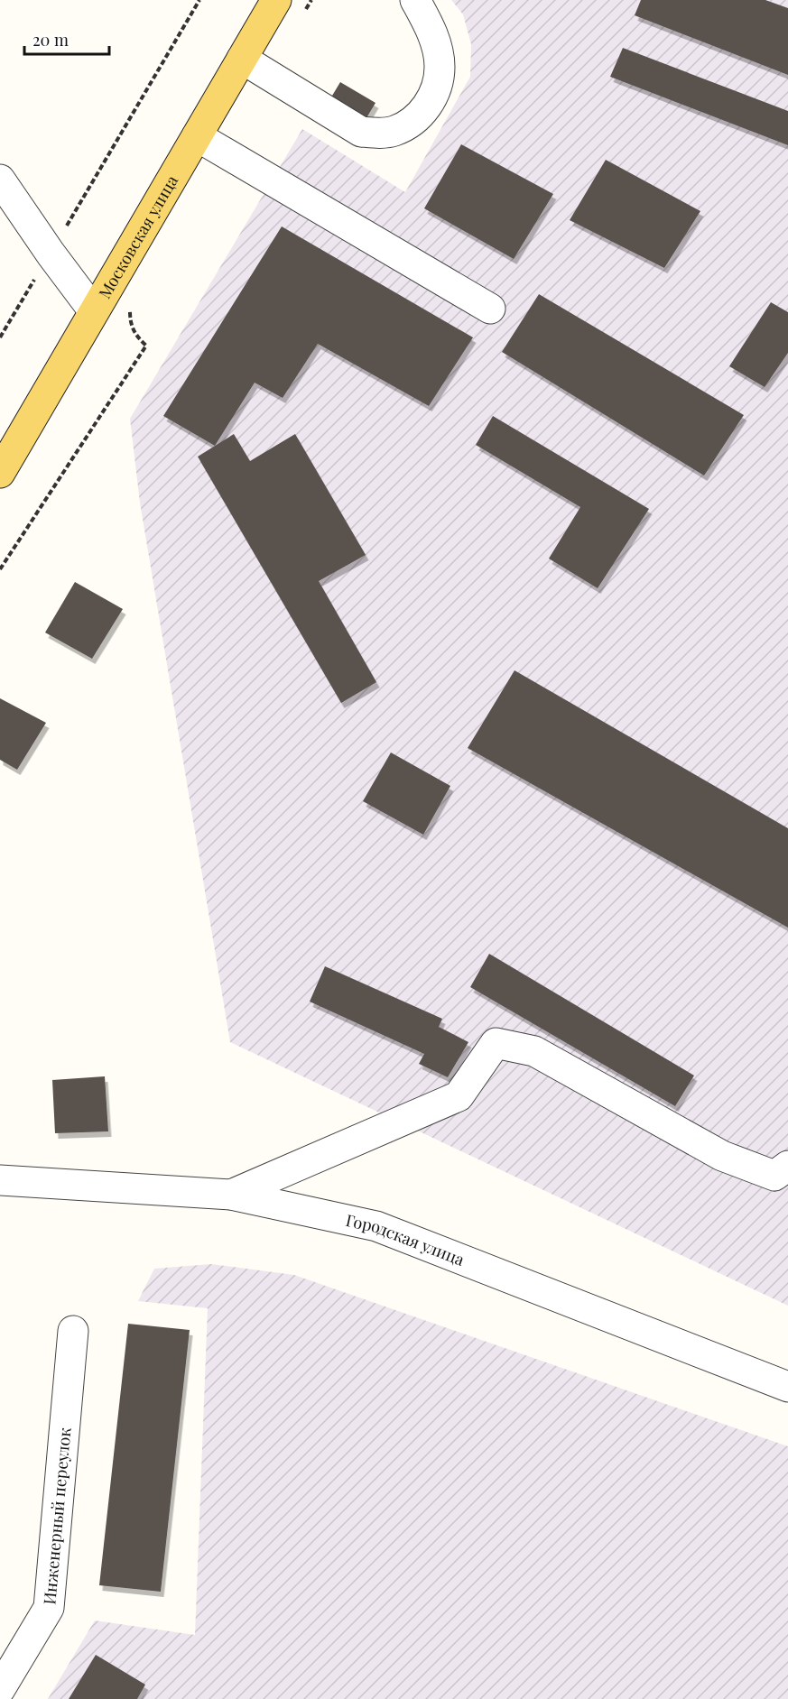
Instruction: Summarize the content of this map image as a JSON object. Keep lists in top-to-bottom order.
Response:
{
  "streets": {
    "main road": ["Московская улица"],
    "street": ["Городская улица", "Инженерный переулок"]
  },
  "scale_bar": "20 m"
}
